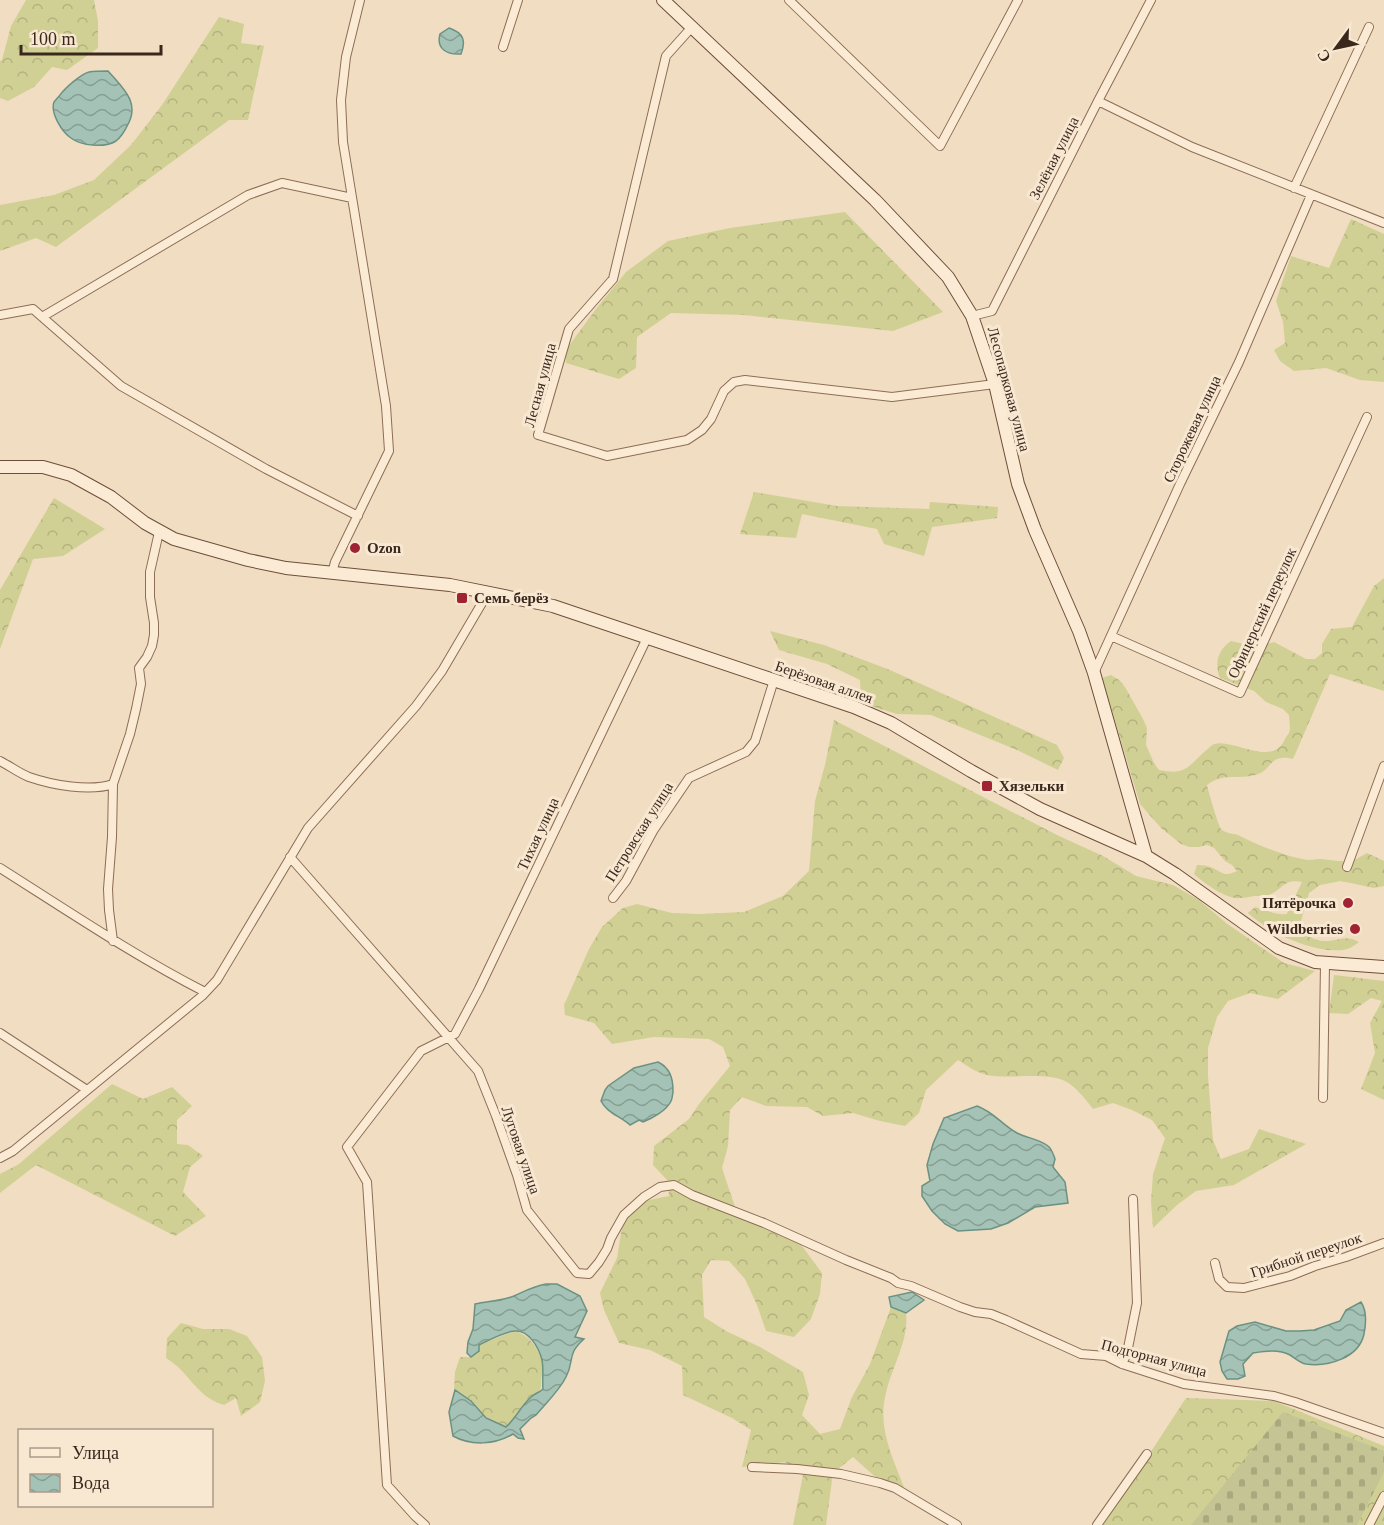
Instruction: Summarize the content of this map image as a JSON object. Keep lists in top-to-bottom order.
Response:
{
  "streets": {
    "street": [
      "Зелёная улица",
      "Лесная улица",
      "Лесопарковая улица",
      "Сторожевая улица",
      "Офицерский переулок",
      "Берёзовая аллея",
      "Петровская улица",
      "Тихая улица",
      "Луговая улица",
      "Грибной переулок",
      "Подгорная улица"
    ]
  },
  "crossings": [
    ["Зелёная улица", "Лесопарковая улица"],
    ["Лесная улица", "Лесопарковая улица"],
    ["Лесопарковая улица", "Сторожевая улица"],
    ["Лесопарковая улица", "Берёзовая аллея"],
    ["Сторожевая улица", "Офицерский переулок"],
    ["Берёзовая аллея", "Петровская улица"],
    ["Берёзовая аллея", "Тихая улица"],
    ["Тихая улица", "Луговая улица"],
    ["Луговая улица", "Подгорная улица"]
  ],
  "places": {
    "other": ["Ozon", "Пятёрочка", "Wildberries"],
    "transit": ["Семь берёз", "Хязельки"]
  },
  "legend": ["Улица", "Вода"],
  "scale_bar": "100 m",
  "north": "bottom left"
}
